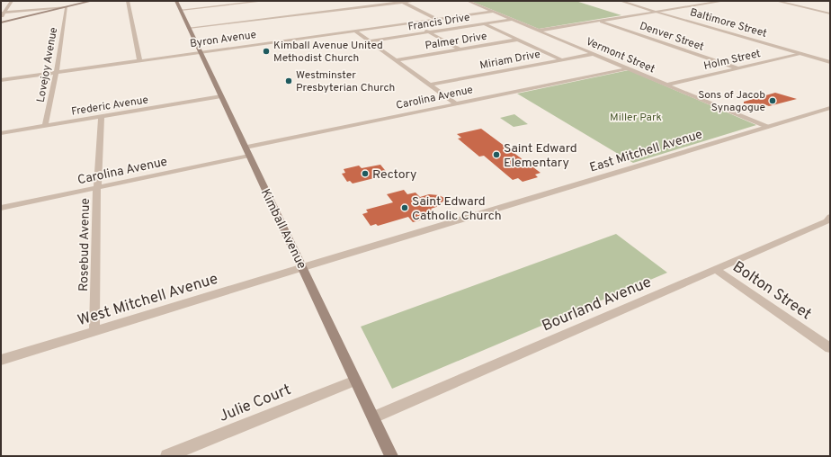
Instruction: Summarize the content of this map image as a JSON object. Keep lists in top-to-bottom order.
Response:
{
  "streets": {
    "main road": ["Kimball Avenue"],
    "street": [
      "Francis Drive",
      "Baltimore Street",
      "Denver Street",
      "Byron Avenue",
      "Palmer Drive",
      "Vermont Street",
      "Miriam Drive",
      "Holm Street",
      "Lovejoy Avenue",
      "Carolina Avenue",
      "Frederic Avenue",
      "East Mitchell Avenue",
      "Rosebud Avenue",
      "Bolton Street",
      "West Mitchell Avenue",
      "Bourland Avenue",
      "Julie Court"
    ]
  },
  "crossings": [
    ["Francis Drive", "Vermont Street"],
    ["Baltimore Street", "Holm Street"],
    ["Denver Street", "Holm Street"],
    ["Byron Avenue", "Vermont Street"],
    ["Byron Avenue", "Lovejoy Avenue"],
    ["Byron Avenue", "Kimball Avenue"],
    ["Vermont Street", "Miriam Drive"],
    ["Vermont Street", "Holm Street"],
    ["Vermont Street", "Carolina Avenue"],
    ["Vermont Street", "East Mitchell Avenue"],
    ["Lovejoy Avenue", "Frederic Avenue"],
    ["Carolina Avenue", "Kimball Avenue"],
    ["Carolina Avenue", "Rosebud Avenue"],
    ["Frederic Avenue", "Kimball Avenue"],
    ["Frederic Avenue", "Rosebud Avenue"],
    ["East Mitchell Avenue", "Kimball Avenue"],
    ["East Mitchell Avenue", "West Mitchell Avenue"],
    ["Kimball Avenue", "West Mitchell Avenue"],
    ["Kimball Avenue", "Bourland Avenue"],
    ["Kimball Avenue", "Julie Court"],
    ["Rosebud Avenue", "West Mitchell Avenue"],
    ["Bolton Street", "Bourland Avenue"]
  ],
  "parks": ["Miller Park"],
  "places": [
    "Kimball Avenue United Methodist Church",
    "Westminster Presbyterian Church",
    "Sons of Jacob Synagogue",
    "Saint Edward Elementary",
    "Rectory",
    "Saint Edward Catholic Church"
  ]
}
